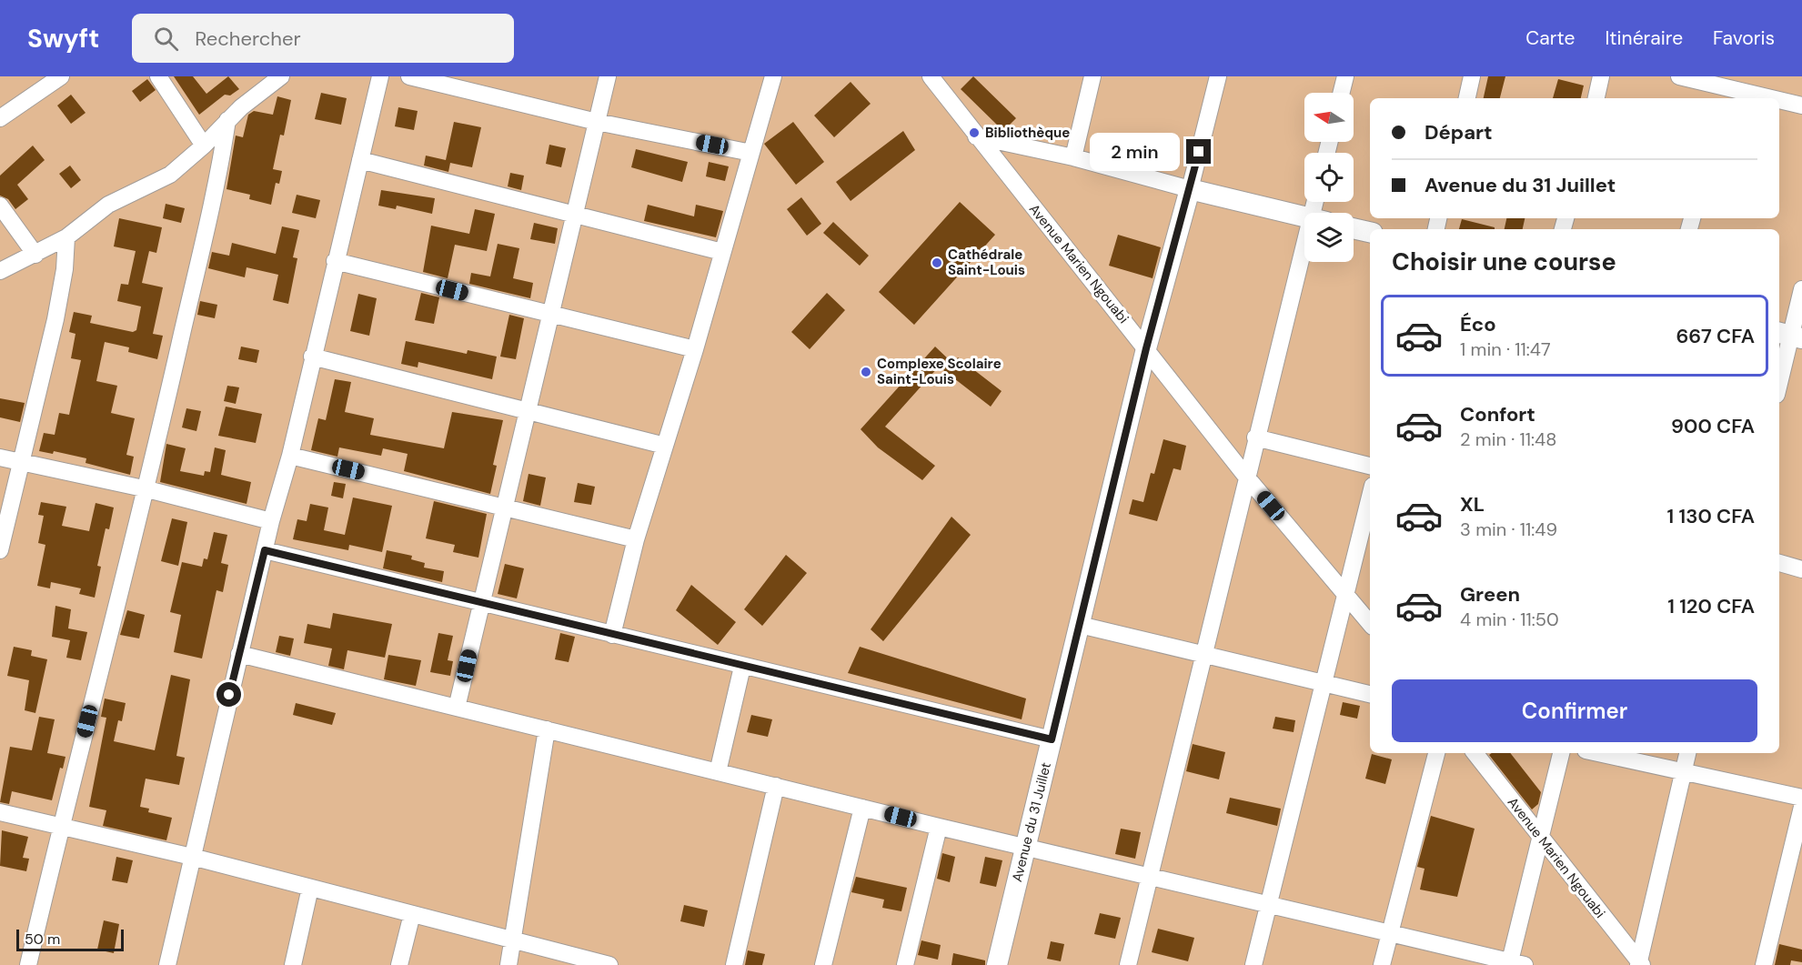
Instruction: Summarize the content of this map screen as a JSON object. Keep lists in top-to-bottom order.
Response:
{
  "streets": {
    "street": ["Avenue Marien Ngouabi", "Avenue du 31 Juillet"]
  },
  "crossings": [
    ["Avenue Marien Ngouabi", "Avenue du 31 Juillet"]
  ],
  "places": ["Bibliothèque", "Cathédrale Saint-Louis", "Complexe Scolaire Saint-Louis"],
  "scale_bar": "50 m",
  "north": "left",
  "page": {
    "header": "Swyft",
    "search": "Rechercher",
    "nav": ["Carte", "Itinéraire", "Favoris"],
    "banner": ["Départ", "Avenue du 31 Juillet"],
    "bubble": "2 min",
    "heading": "Choisir une course",
    "list": [
      {
        "name": "Éco",
        "note": "1 min · 11:47",
        "value": "667 CFA"
      },
      {
        "name": "Confort",
        "note": "2 min · 11:48",
        "value": "900 CFA"
      },
      {
        "name": "XL",
        "note": "3 min · 11:49",
        "value": "1 130 CFA"
      },
      {
        "name": "Green",
        "note": "4 min · 11:50",
        "value": "1 120 CFA"
      }
    ],
    "buttons": "Confirmer",
    "scale": "50 m"
  }
}
